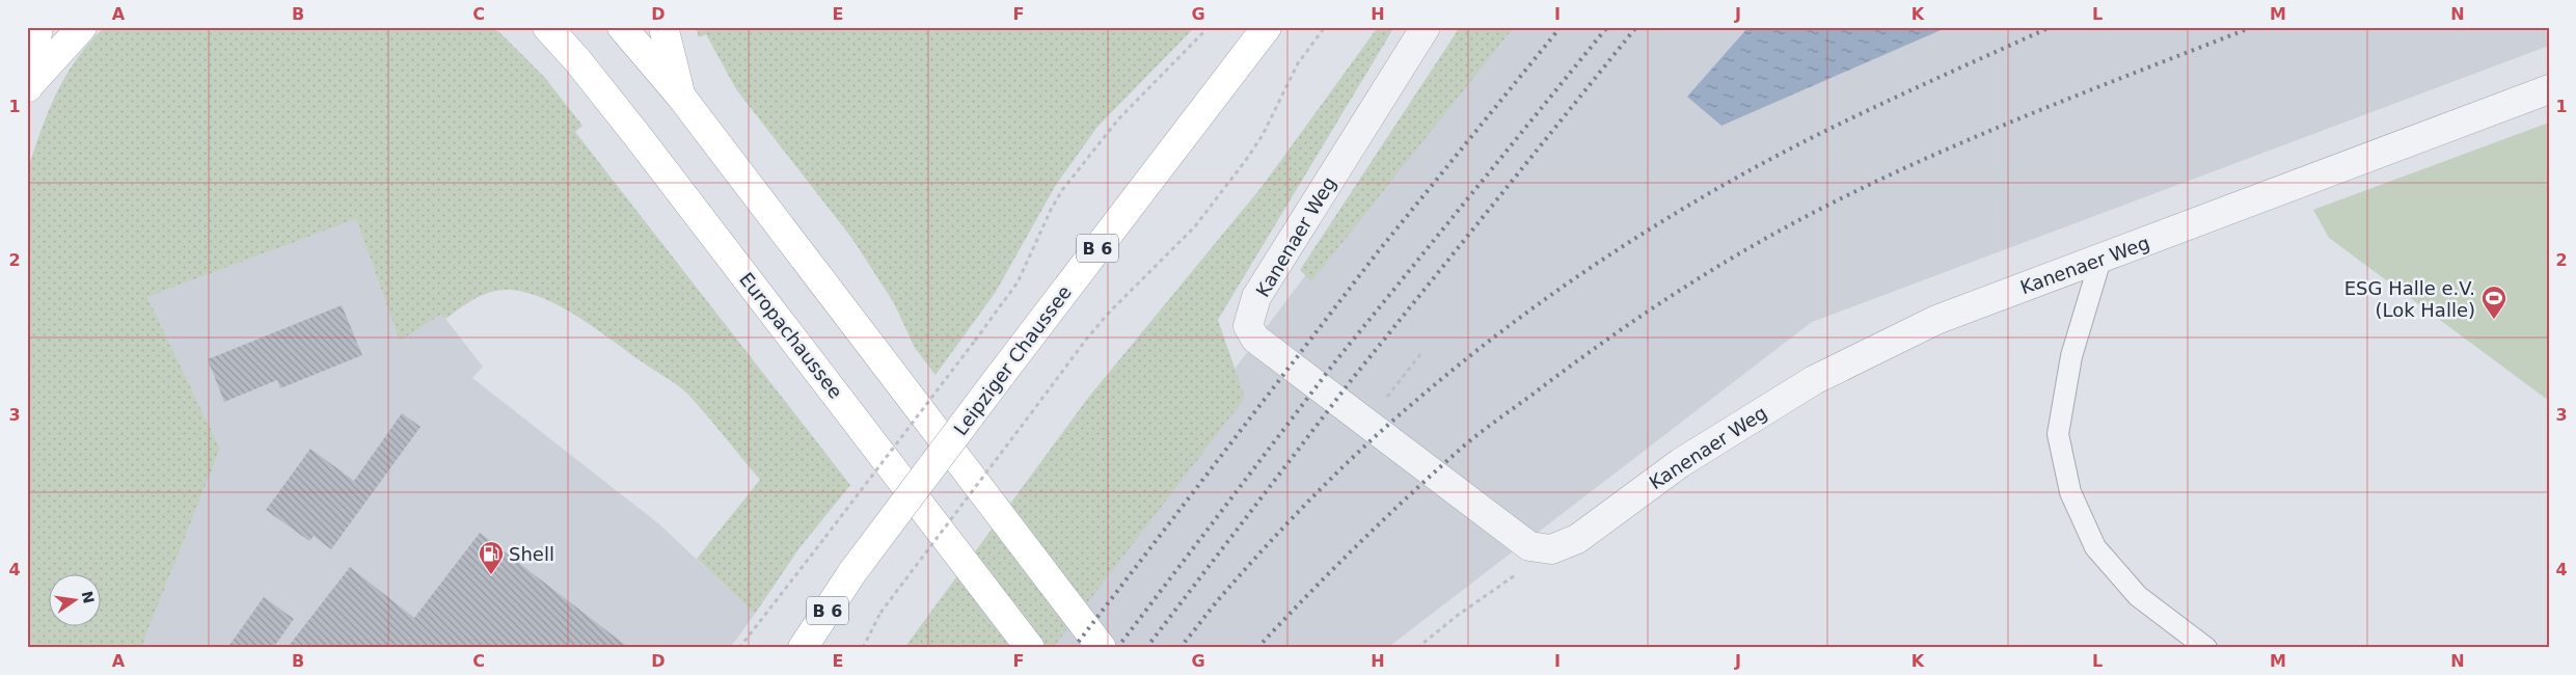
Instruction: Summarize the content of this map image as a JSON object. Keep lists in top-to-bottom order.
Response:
{
  "streets": {
    "main road": ["B 6", "Europachaussee", "Leipziger Chaussee"],
    "street": ["Kanenaer Weg"]
  },
  "places": {
    "sports": ["ESG Halle e.V. (Lok Halle)"],
    "fuel station": ["Shell"]
  },
  "north": "right",
  "grid": {
    "columns": [
      "A",
      "B",
      "C",
      "D",
      "E",
      "F",
      "G",
      "H",
      "I",
      "J",
      "K",
      "L",
      "M",
      "N"
    ],
    "rows": [
      "1",
      "2",
      "3",
      "4"
    ]
  }
}
